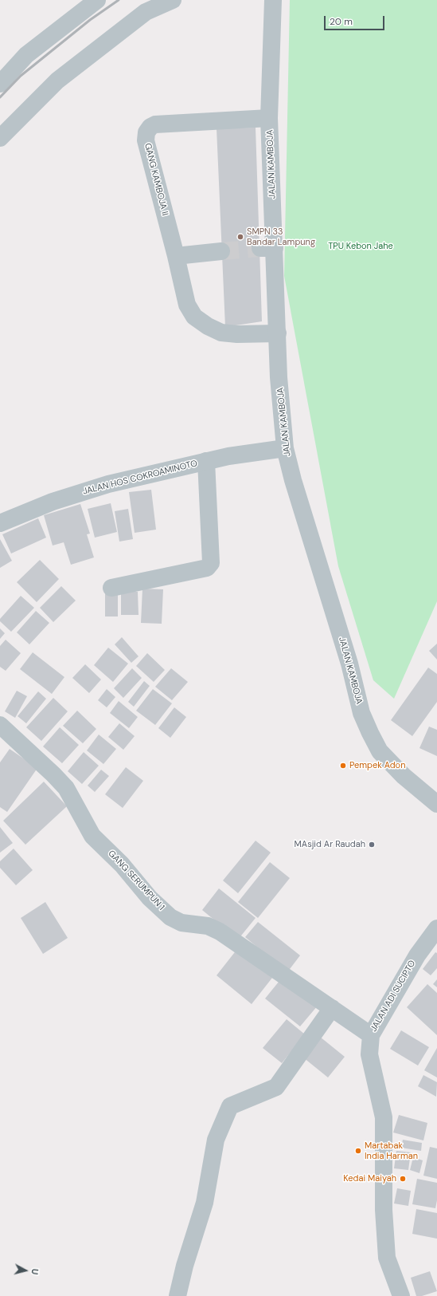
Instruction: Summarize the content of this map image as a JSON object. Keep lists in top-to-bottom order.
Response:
{
  "streets": {
    "street": [
      "JALAN KAMBOJA",
      "GANG KAMBOJA II",
      "JALAN HOS COKROAMINOTO",
      "GANG SERUMPUN 1",
      "JALAN ADI SUCIPTO"
    ]
  },
  "crossings": [
    ["JALAN KAMBOJA", "GANG KAMBOJA II"],
    ["JALAN KAMBOJA", "JALAN HOS COKROAMINOTO"],
    ["GANG SERUMPUN 1", "JALAN ADI SUCIPTO"]
  ],
  "parks": ["TPU Kebon Jahe"],
  "places": [
    "SMPN 33 Bandar Lampung",
    "Pempek Adon",
    "MAsjid Ar Raudah",
    "Martabak India Harman",
    "Kedai Maiyah"
  ],
  "scale_bar": "20 m",
  "north": "right"
}
